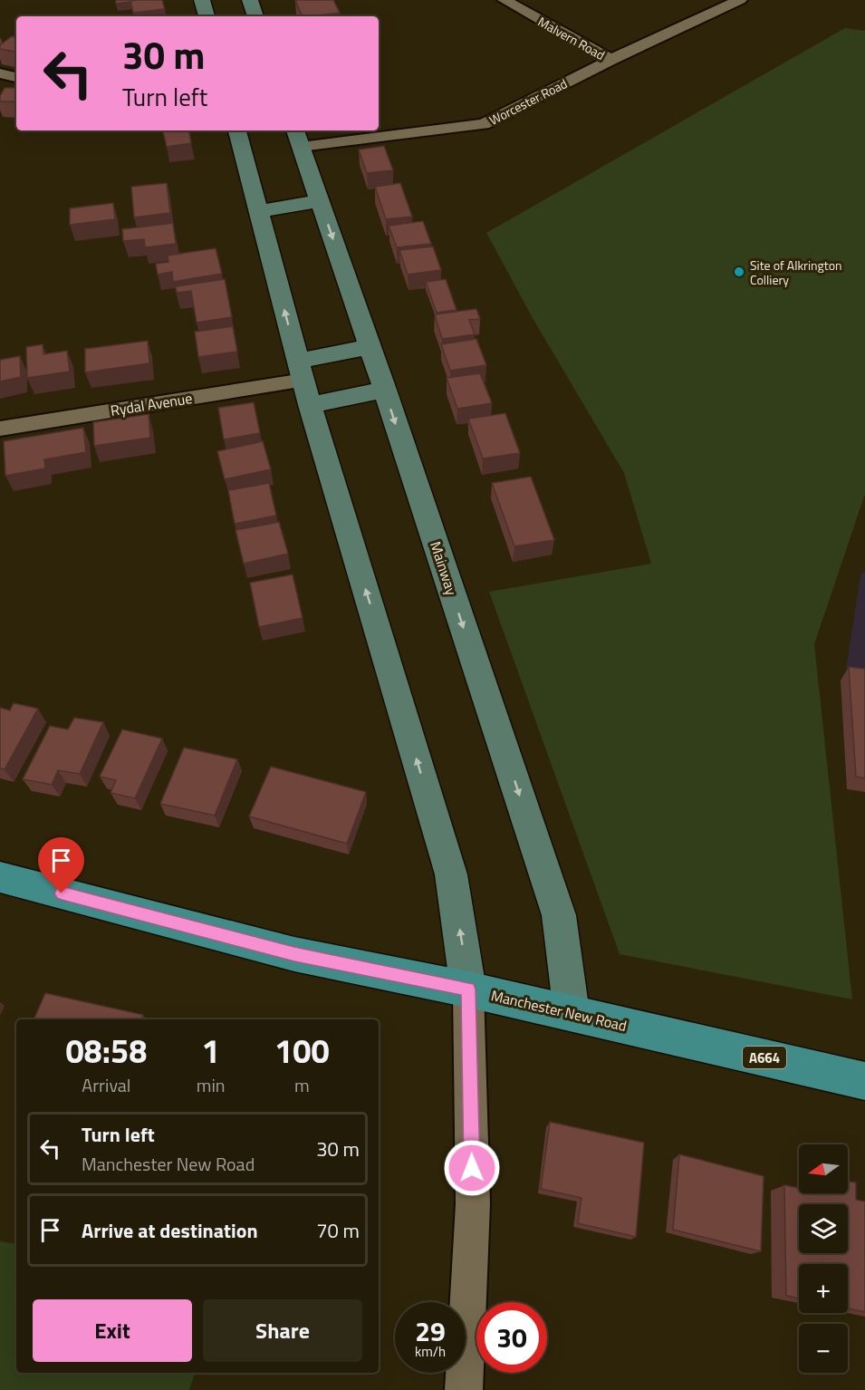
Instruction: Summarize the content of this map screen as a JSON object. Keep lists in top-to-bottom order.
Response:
{
  "streets": {
    "main road": ["Manchester New Road", "A664"],
    "street": [
      "Malvern Road",
      "Worcester Road",
      "Rydal Avenue",
      "Mainway"
    ]
  },
  "crossings": [
    ["Malvern Road", "Worcester Road"],
    ["Worcester Road", "Mainway"],
    ["Mainway", "Manchester New Road"]
  ],
  "places": ["Site of Alkrington Colliery"],
  "north": "left",
  "page": {
    "turn": ["30 m", "Turn left"],
    "eta": [
      "08:58",
      "Arrival",
      "1",
      "min",
      "100",
      "m"
    ],
    "list": [
      {
        "name": "Turn left",
        "note": "Manchester New Road",
        "value": "30 m"
      },
      {
        "name": "Arrive at destination",
        "value": "70 m"
      }
    ],
    "map_buttons": ["+", "−"],
    "buttons": ["Exit", "Share"],
    "speed": "29 km/h",
    "limit": "30"
  }
}
